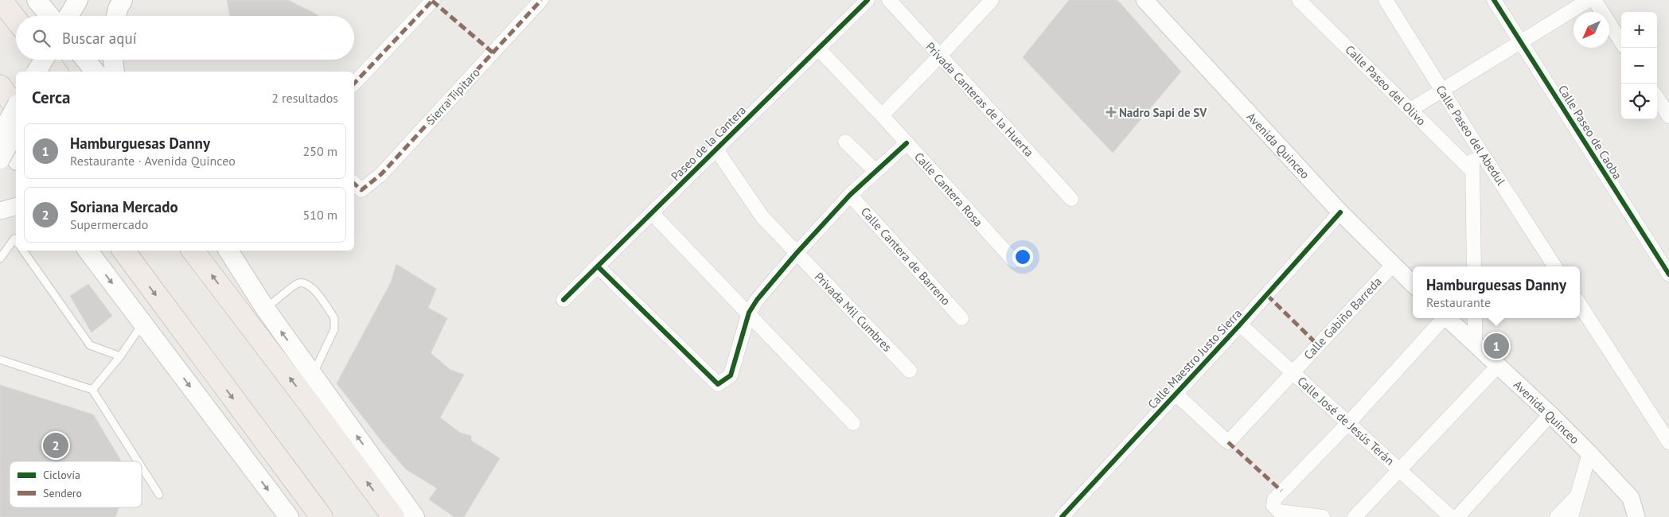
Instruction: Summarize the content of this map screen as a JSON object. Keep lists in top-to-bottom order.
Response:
{
  "streets": {
    "street": [
      "Calle Paseo del Olivo",
      "Sierra Tipitaro",
      "Privada Canteras de la Huerta",
      "Calle Paseo de Caoba",
      "Calle Paseo del Abedul",
      "Paseo de la Cantera",
      "Avenida Quinceo",
      "Calle Cantera Rosa",
      "Calle Cantera de Barreno",
      "Privada Mil Cumbres",
      "Calle Gabiño Barreda",
      "Calle Maestro Justo Sierra",
      "Calle José de Jesús Terán"
    ]
  },
  "crossings": [
    ["Paseo de la Cantera", "Calle Cantera Rosa"],
    ["Paseo de la Cantera", "Privada Mil Cumbres"],
    ["Avenida Quinceo", "Calle Gabiño Barreda"],
    ["Avenida Quinceo", "Calle Maestro Justo Sierra"],
    ["Calle Gabiño Barreda", "Calle Maestro Justo Sierra"],
    ["Calle Gabiño Barreda", "Calle José de Jesús Terán"],
    ["Calle Maestro Justo Sierra", "Calle José de Jesús Terán"]
  ],
  "places": {
    "health": ["Nadro Sapi de SV"]
  },
  "legend": ["Ciclovía", "Sendero"],
  "north": "bottom left",
  "page": {
    "map_buttons": ["+", "−"],
    "search": "Buscar aquí",
    "heading": ["Cerca", "2 resultados"],
    "list": [
      {
        "mark": "1",
        "name": "Hamburguesas Danny",
        "note": "Restaurante · Avenida Quinceo",
        "value": "250 m"
      },
      {
        "mark": "2",
        "name": "Soriana Mercado",
        "note": "Supermercado",
        "value": "510 m"
      }
    ],
    "popup": ["Hamburguesas Danny", "Restaurante"],
    "pins": ["1", "2"]
  }
}
